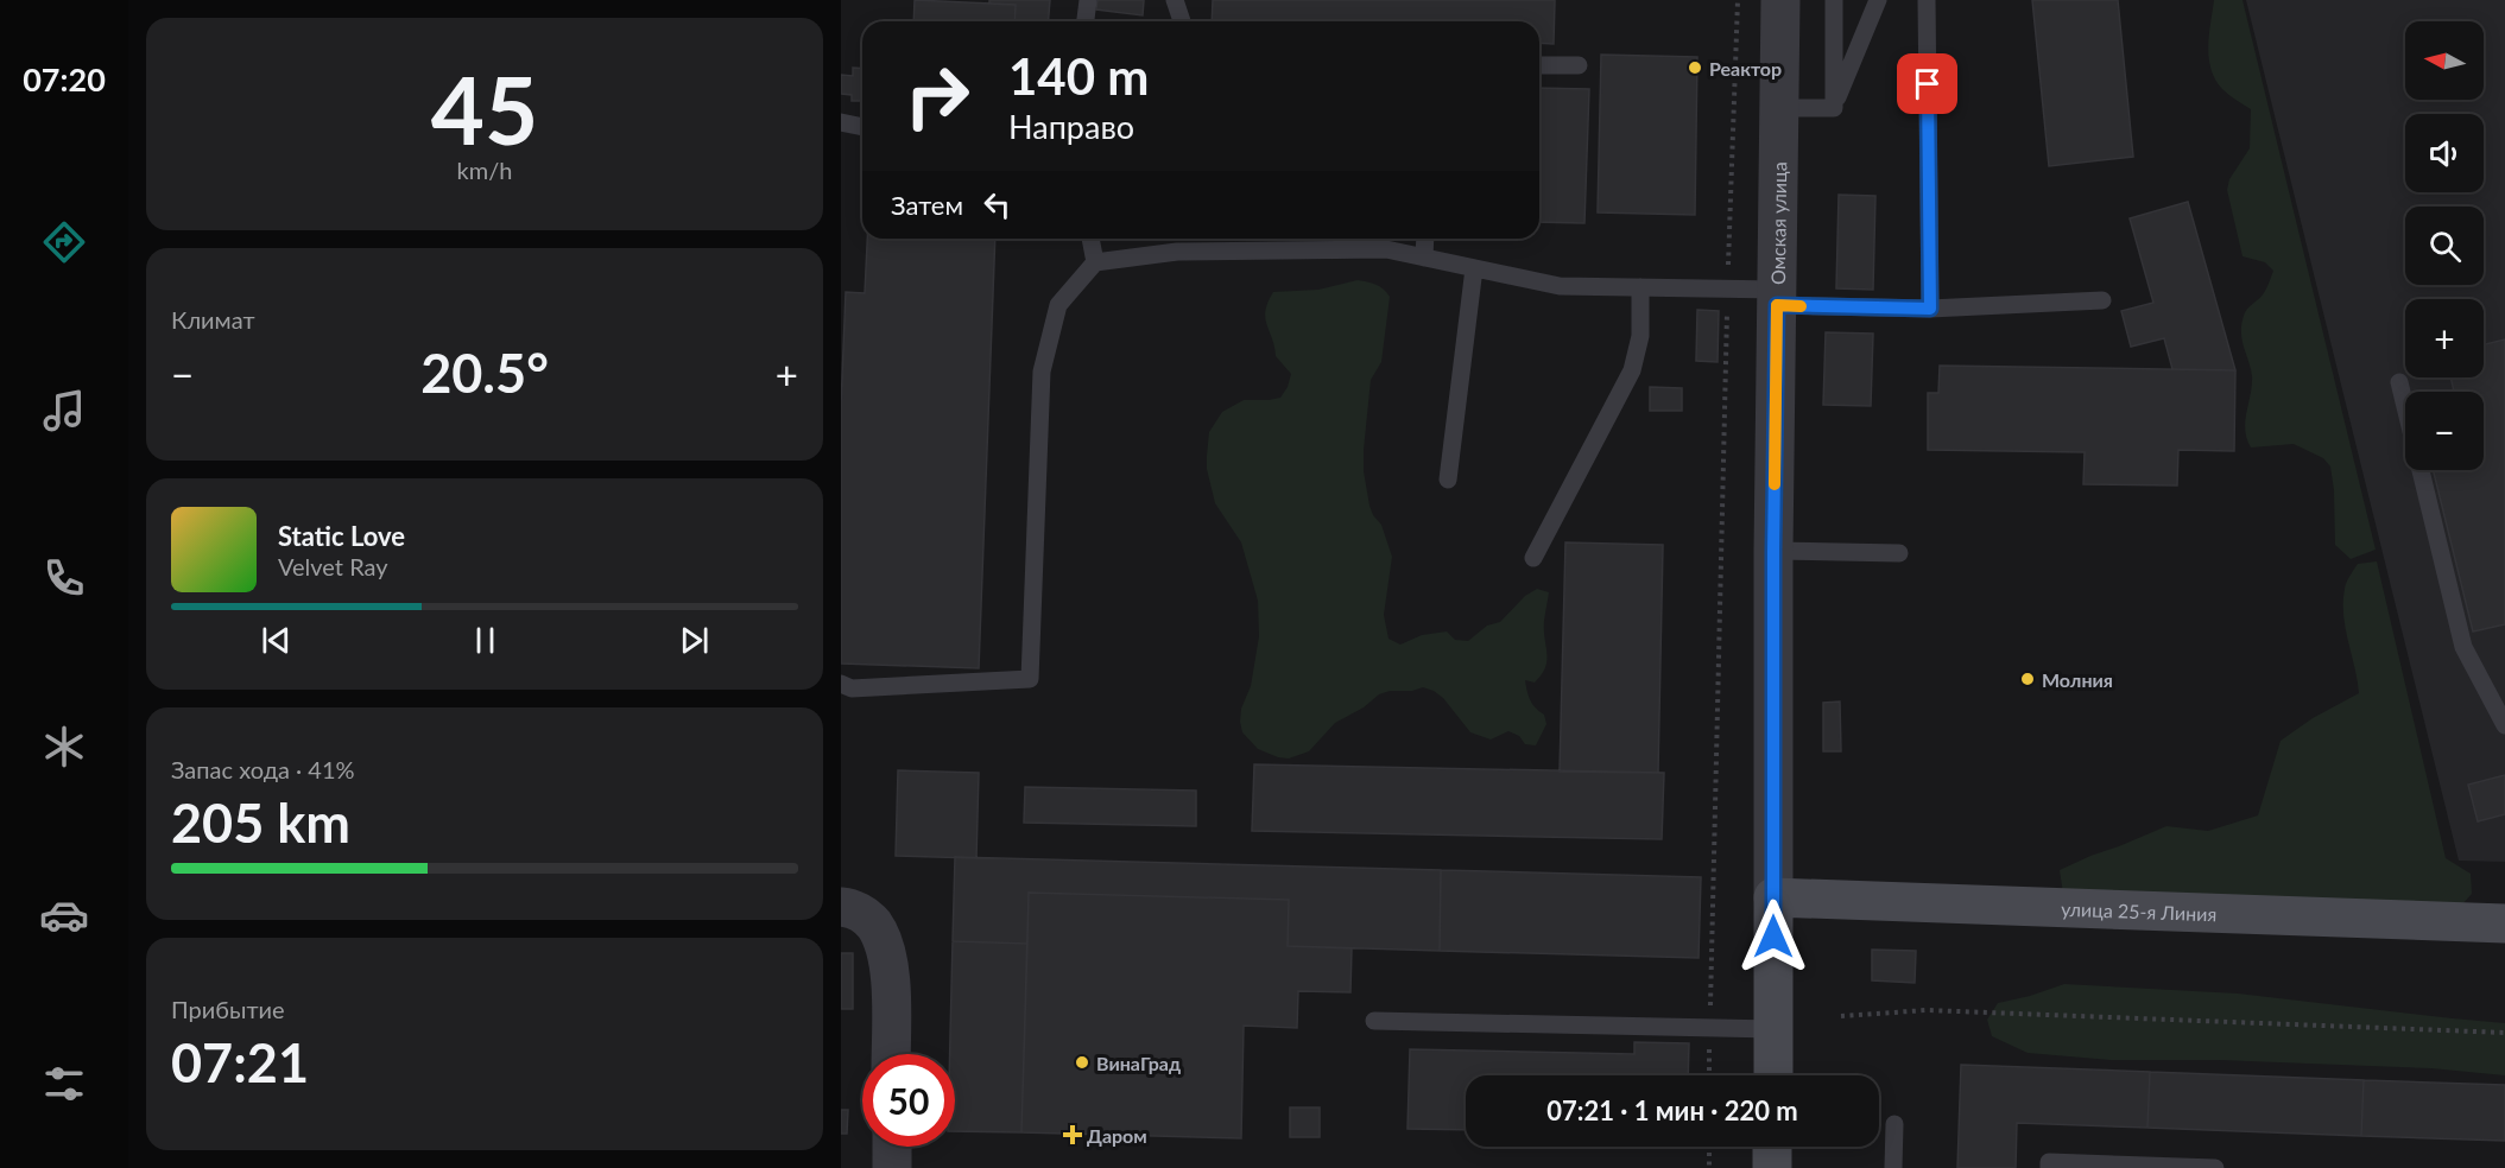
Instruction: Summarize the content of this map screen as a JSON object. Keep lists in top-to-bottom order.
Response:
{
  "streets": {
    "main road": ["Омская улица", "улица 25-я Линия"]
  },
  "crossings": [
    ["Омская улица", "улица 25-я Линия"]
  ],
  "places": {
    "other": ["Реактор", "Молния", "ВинаГрад"],
    "health": ["Даром"]
  },
  "north": "left",
  "page": {
    "tabs": "07:20",
    "tile": [
      ["45", "km/h"],
      "Климат",
      ["Запас хода · 41%", "205 km"],
      ["Прибытие", "07:21"]
    ],
    "map_buttons": ["+", "−"],
    "turn": ["140 m", "Направо"],
    "then": "Затем",
    "heat": ["−", "20.5°", "+"],
    "song": ["Static Love", "Velvet Ray"],
    "limit": "50",
    "trip": "07:21 · 1 мин · 220 m"
  }
}
